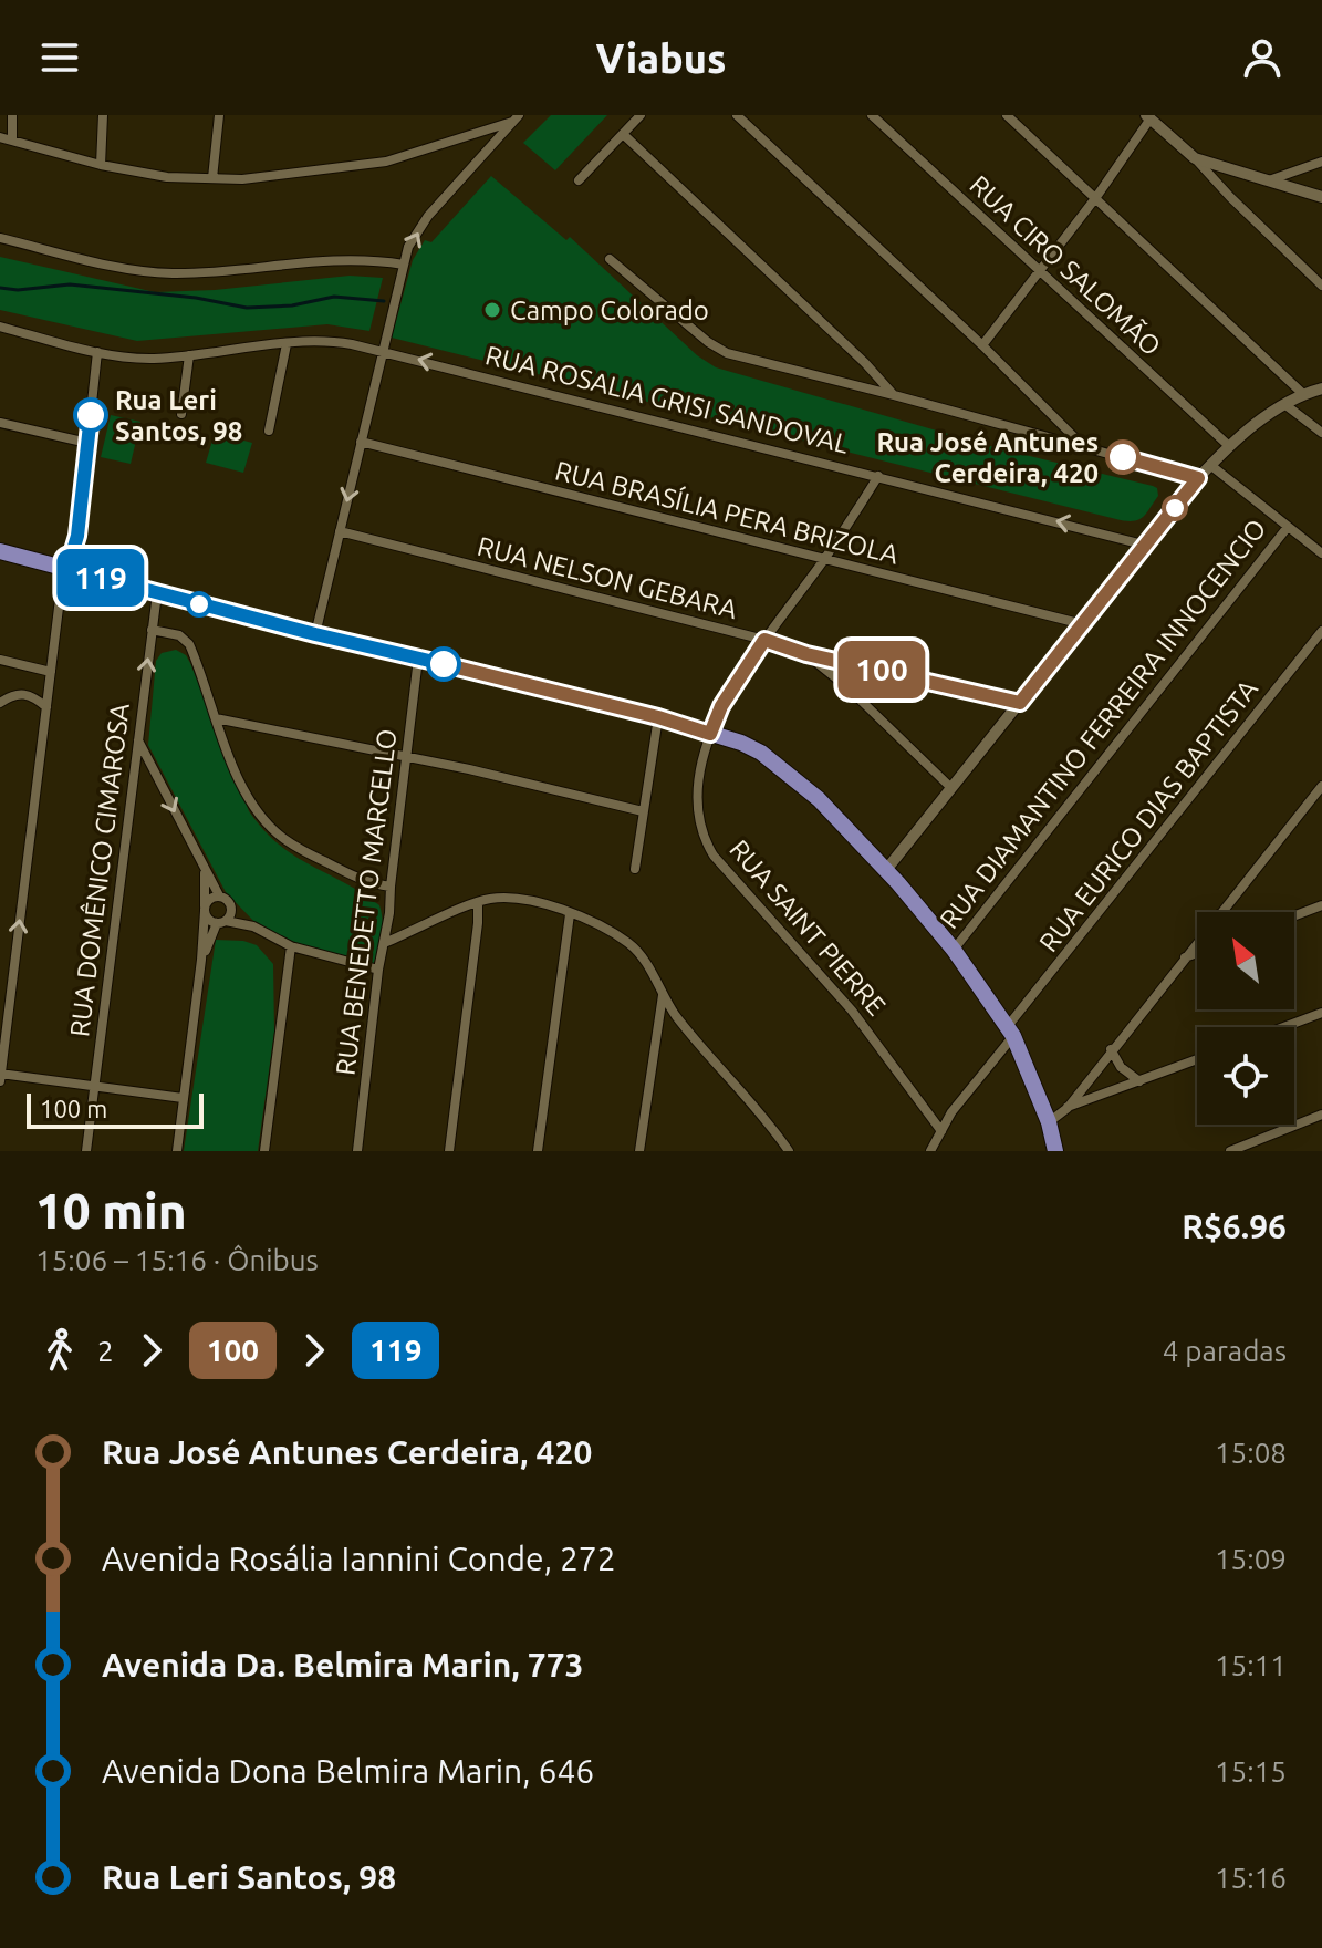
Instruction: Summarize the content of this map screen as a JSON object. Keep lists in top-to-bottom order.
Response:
{
  "streets": {
    "street": [
      "RUA CIRO SALOMÃO",
      "RUA ROSALIA GRISI SANDOVAL",
      "RUA BRASÍLIA PERA BRIZOLA",
      "RUA NELSON GEBARA",
      "RUA DIAMANTINO FERREIRA INNOCENCIO",
      "RUA EURICO DIAS BAPTISTA",
      "RUA DOMÊNICO CIMAROSA",
      "RUA BENEDETTO MARCELLO",
      "RUA SAINT PIERRE"
    ]
  },
  "crossings": [
    ["RUA ROSALIA GRISI SANDOVAL", "RUA SAINT PIERRE"],
    ["RUA BRASÍLIA PERA BRIZOLA", "RUA SAINT PIERRE"],
    ["RUA NELSON GEBARA", "RUA SAINT PIERRE"],
    ["RUA EURICO DIAS BAPTISTA", "RUA SAINT PIERRE"]
  ],
  "one_way": ["RUA ROSALIA GRISI SANDOVAL"],
  "places": ["Campo Colorado", "Rua Leri Santos, 98", "Rua José Antunes Cerdeira, 420"],
  "lines": ["bus line 119", "bus line 100"],
  "scale_bar": "100 m",
  "north": "top left",
  "page": {
    "header": "Viabus",
    "on_map": ["100", "119"],
    "scale": "100 m",
    "heading": ["10 min", "15:06 – 15:16 · Ônibus", "R$6.96"],
    "legs": [
      "2",
      "100",
      "119",
      "4 paradas"
    ],
    "list": [
      {
        "name": "Rua José Antunes Cerdeira, 420",
        "value": "15:08"
      },
      {
        "name": "Avenida Rosália Iannini Conde, 272",
        "value": "15:09"
      },
      {
        "name": "Avenida Da. Belmira Marin, 773",
        "value": "15:11"
      },
      {
        "name": "Avenida Dona Belmira Marin, 646",
        "value": "15:15"
      },
      {
        "name": "Rua Leri Santos, 98",
        "value": "15:16"
      }
    ]
  }
}
